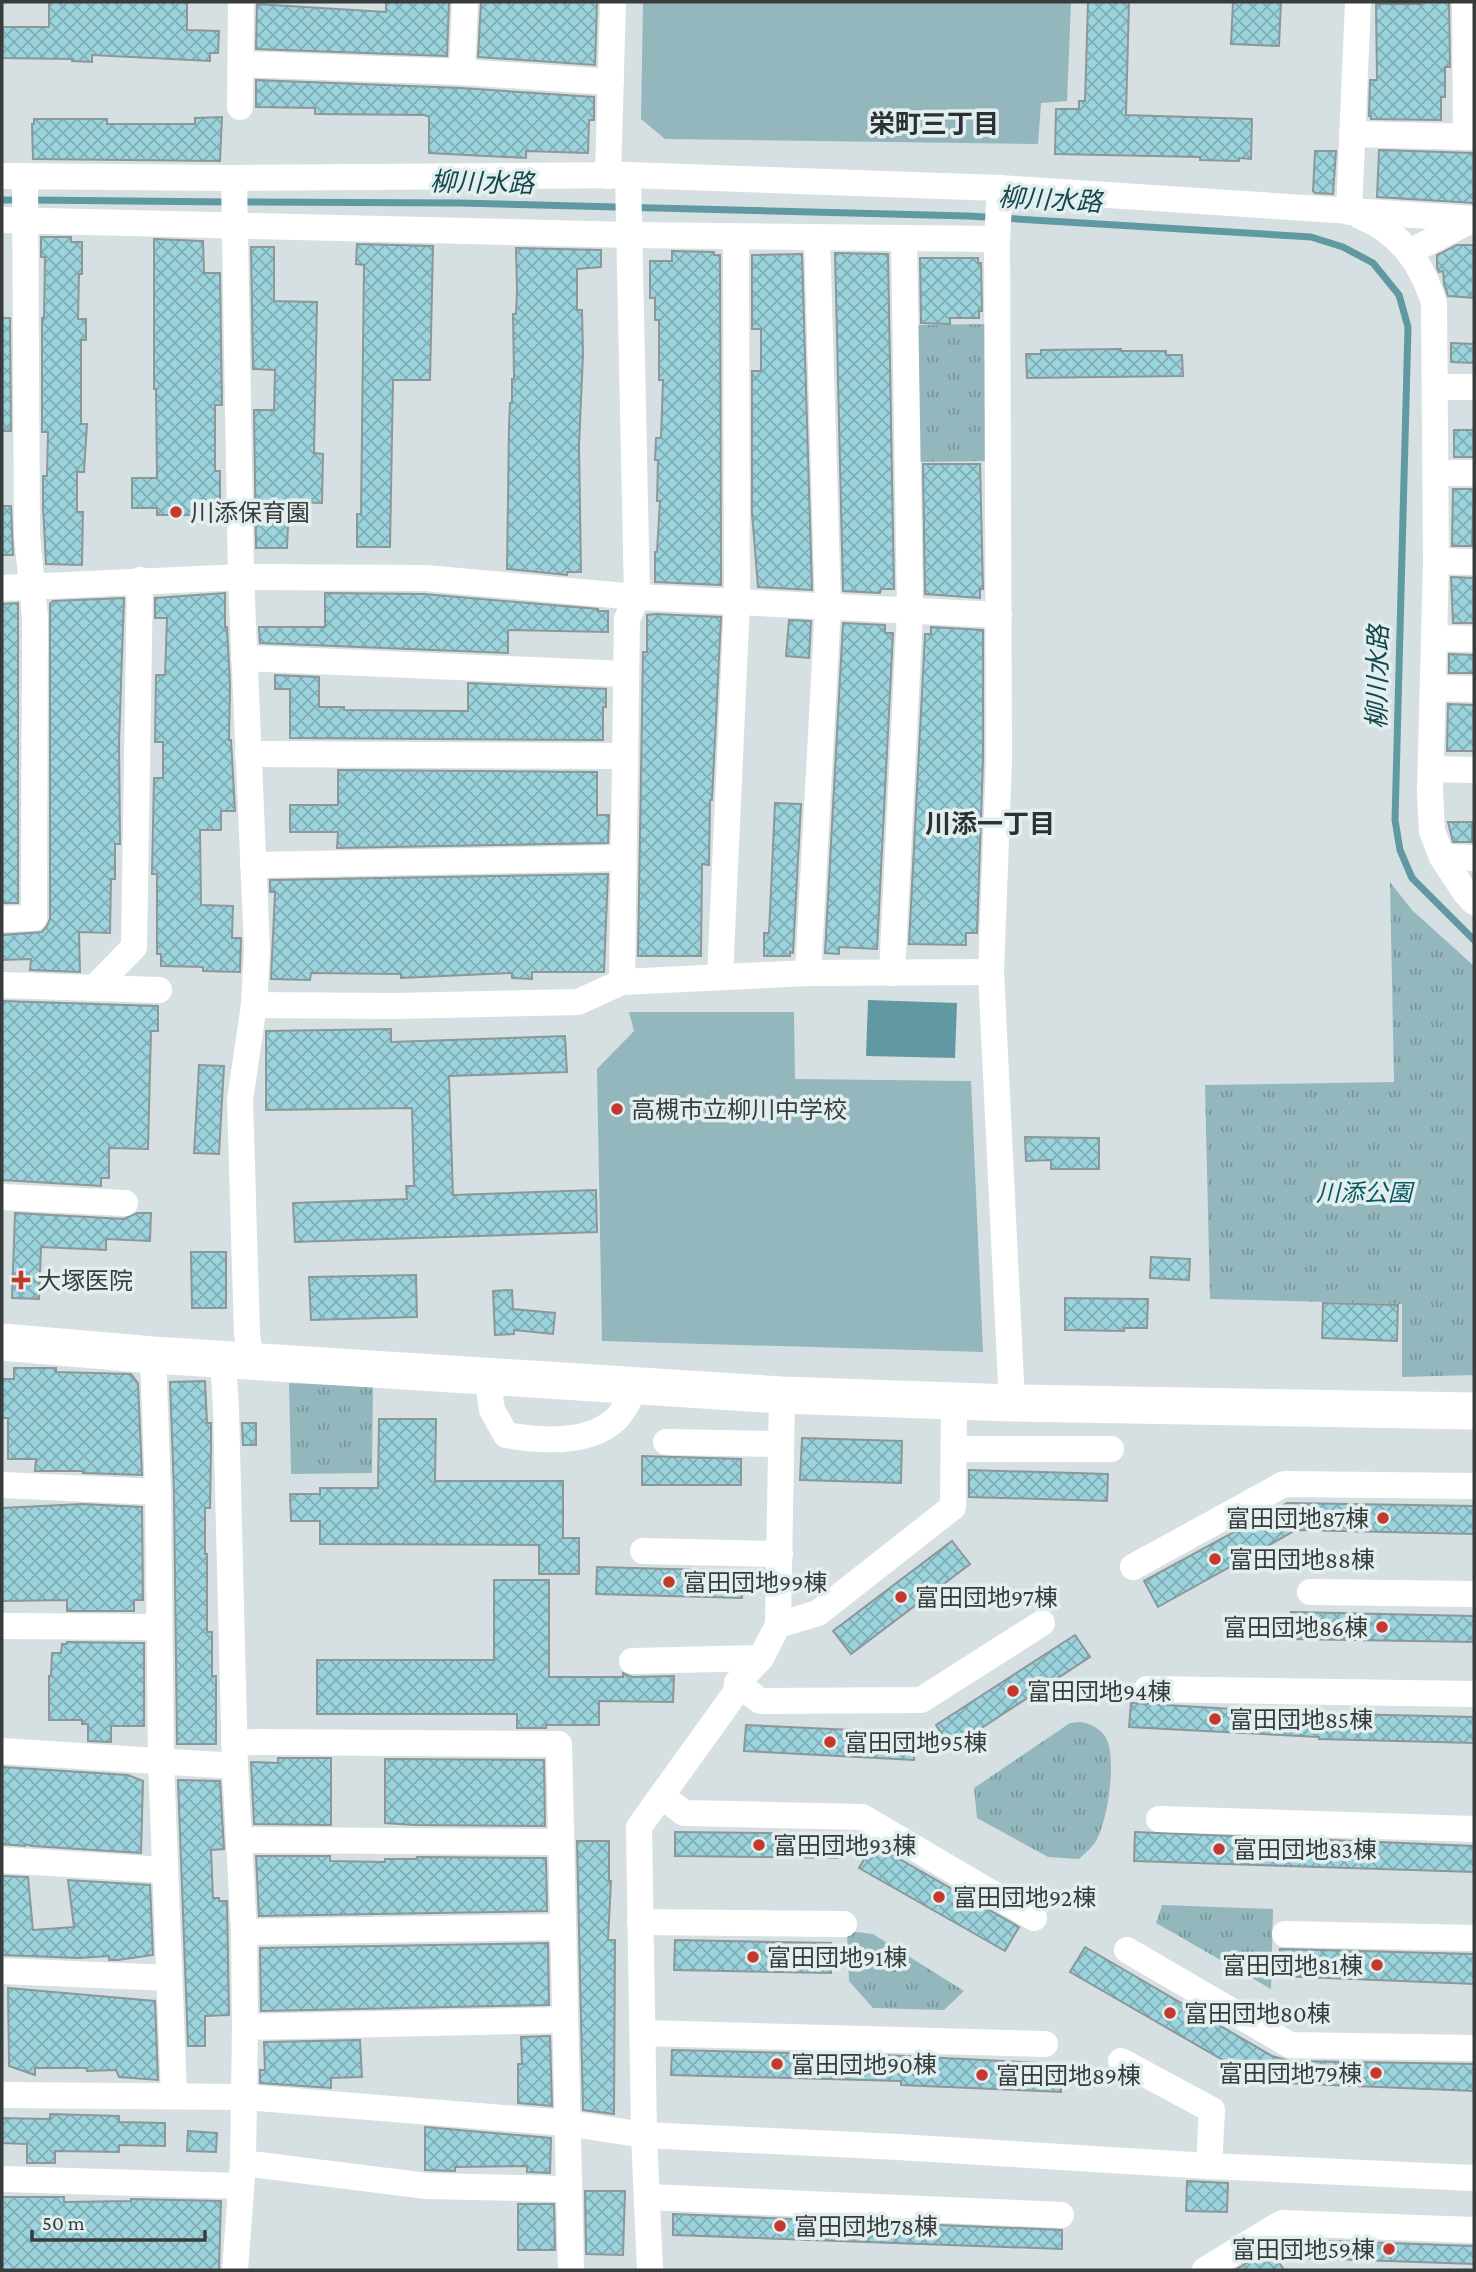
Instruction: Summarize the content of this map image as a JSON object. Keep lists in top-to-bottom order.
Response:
{
  "districts": ["栄町三丁目", "川添一丁目"],
  "water": ["柳川水路"],
  "parks": ["川添公園"],
  "places": {
    "other": [
      "川添保育園",
      "高槻市立柳川中学校",
      "富田団地87棟",
      "富田団地88棟",
      "富田団地99棟",
      "富田団地97棟",
      "富田団地86棟",
      "富田団地94棟",
      "富田団地85棟",
      "富田団地95棟",
      "富田団地93棟",
      "富田団地83棟",
      "富田団地92棟",
      "富田団地91棟",
      "富田団地81棟",
      "富田団地80棟",
      "富田団地90棟",
      "富田団地79棟",
      "富田団地89棟",
      "富田団地78棟",
      "富田団地59棟"
    ],
    "health": ["大塚医院"]
  },
  "scale_bar": "50 m"
}
